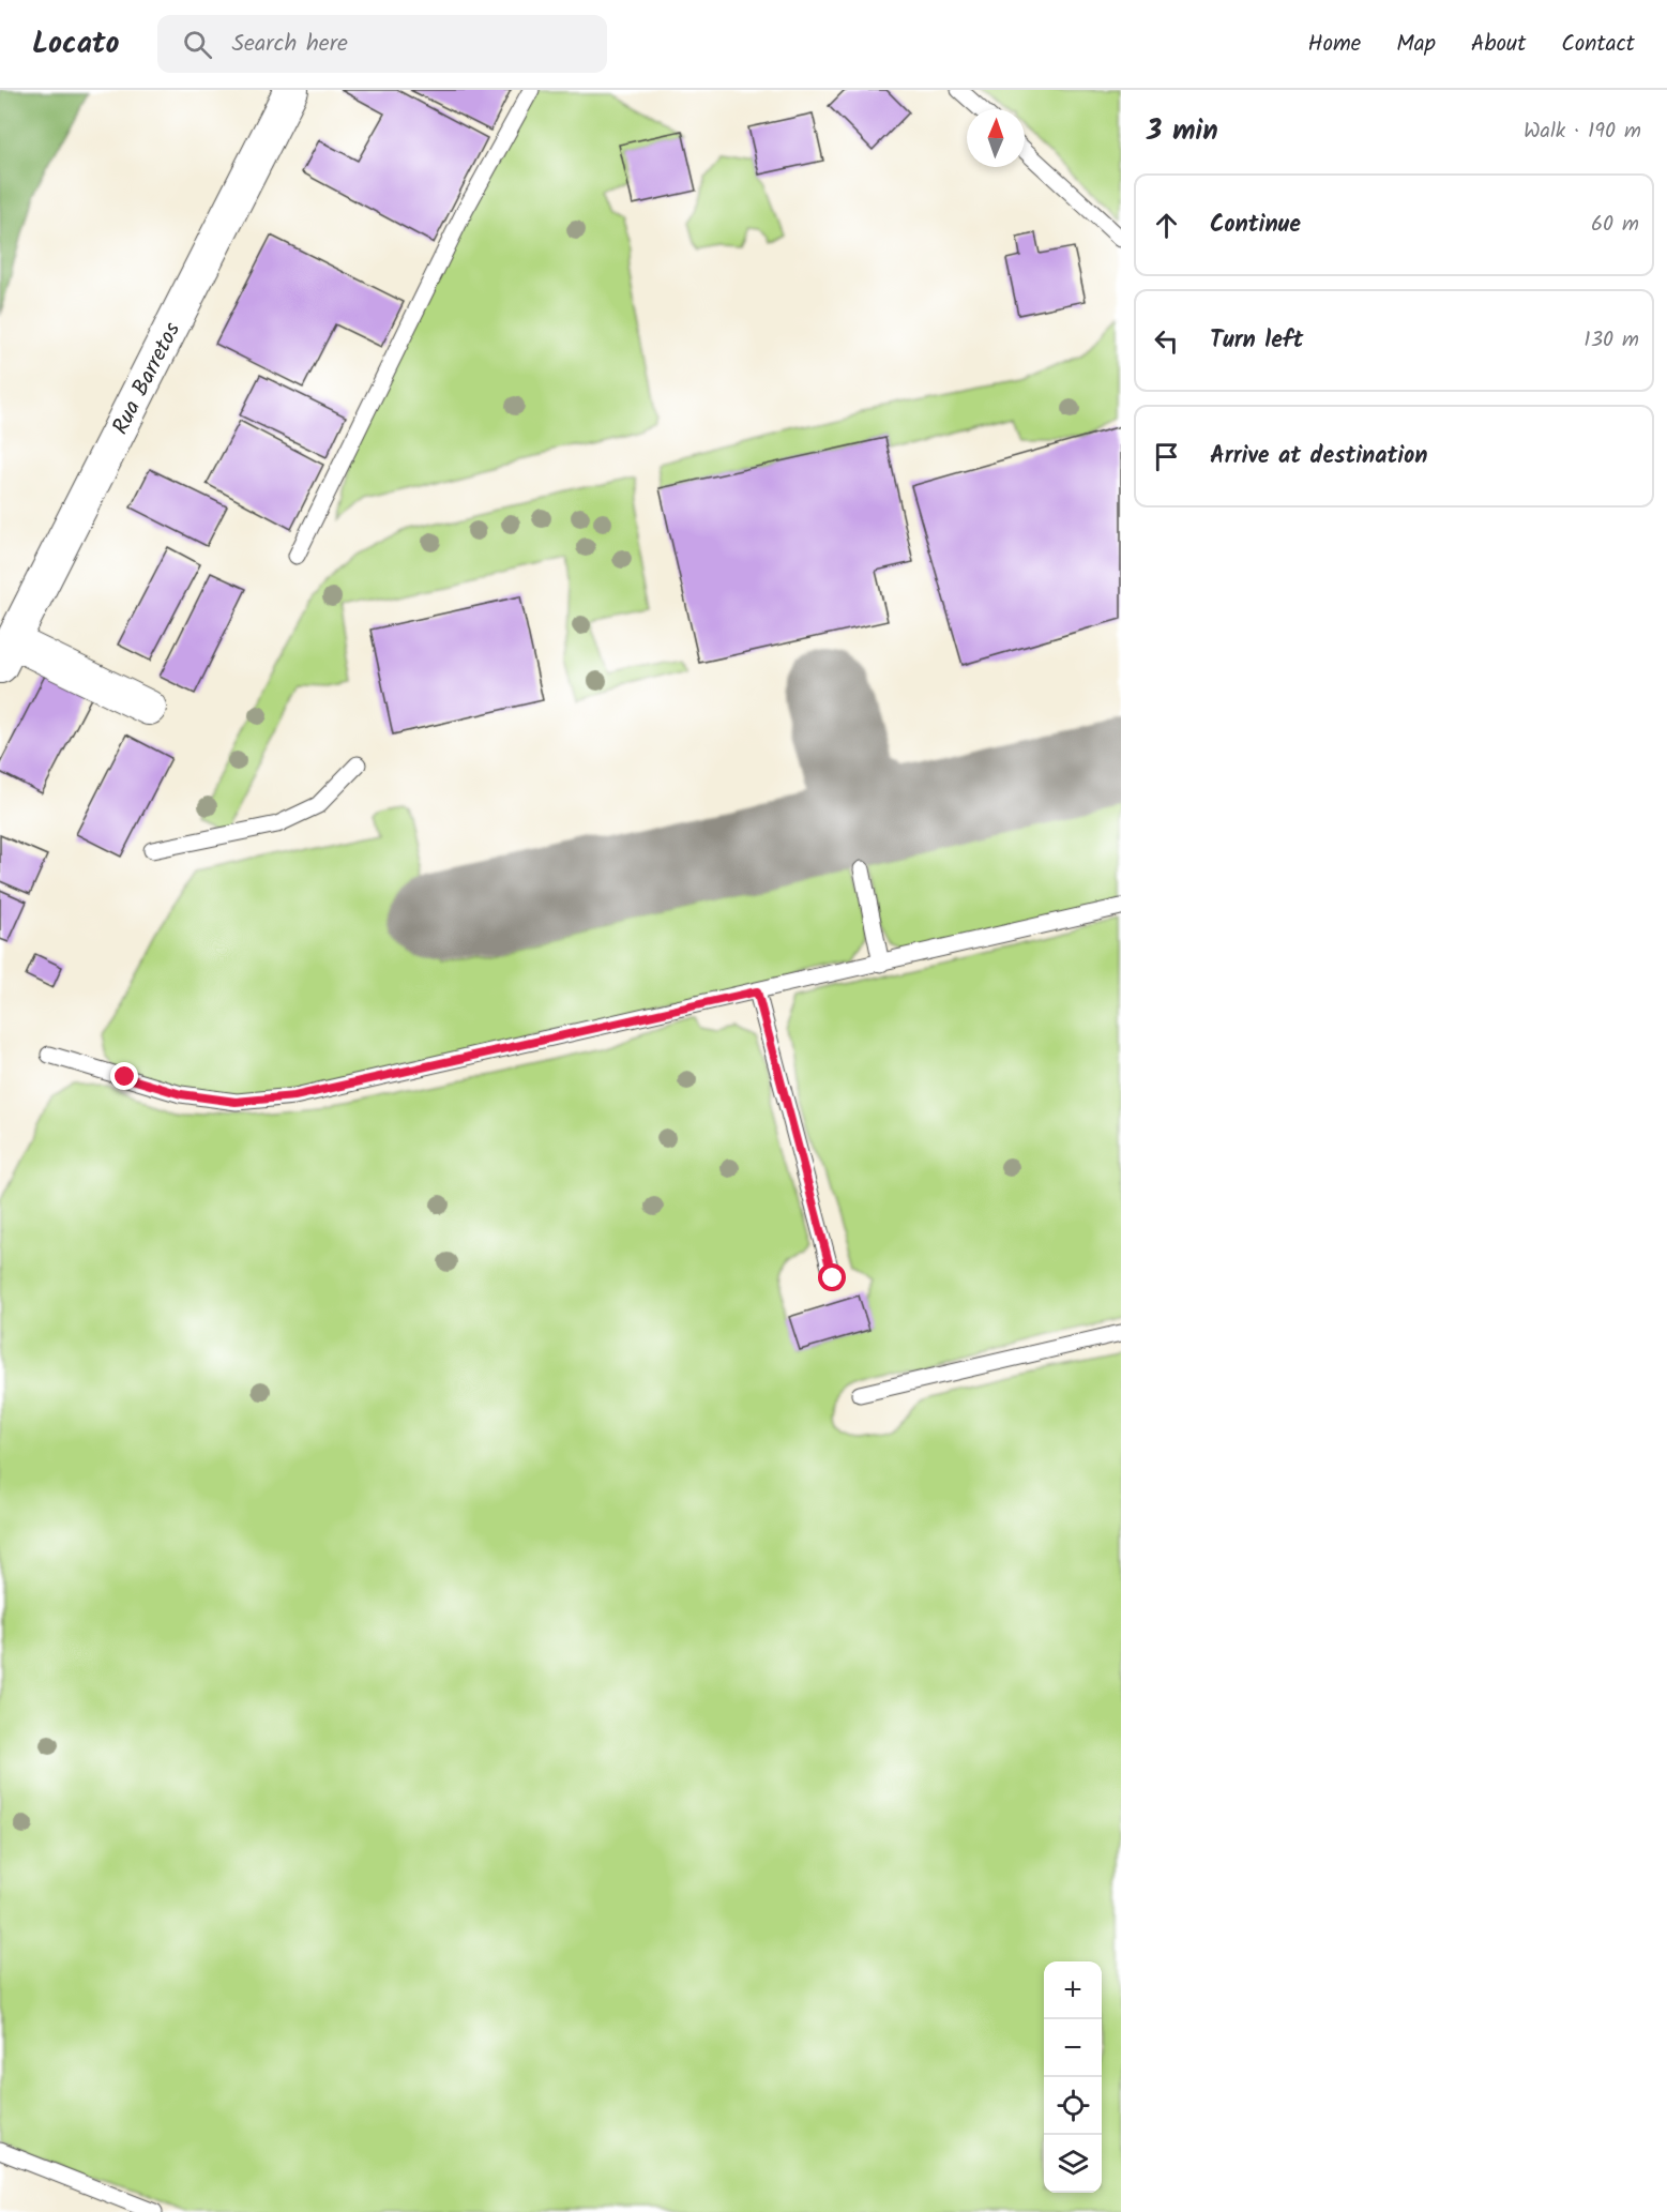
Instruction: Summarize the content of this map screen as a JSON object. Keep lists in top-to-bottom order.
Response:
{
  "streets": {
    "street": ["Rua Barretos"]
  },
  "north": "top",
  "page": {
    "header": "Locato",
    "search": "Search here",
    "nav": [
      "Home",
      "Map",
      "About",
      "Contact"
    ],
    "heading": ["3 min", "Walk · 190 m"],
    "list": [
      ["Continue", "60 m"],
      ["Turn left", "130 m"],
      "Arrive at destination"
    ],
    "map_buttons": ["+", "−"]
  }
}
